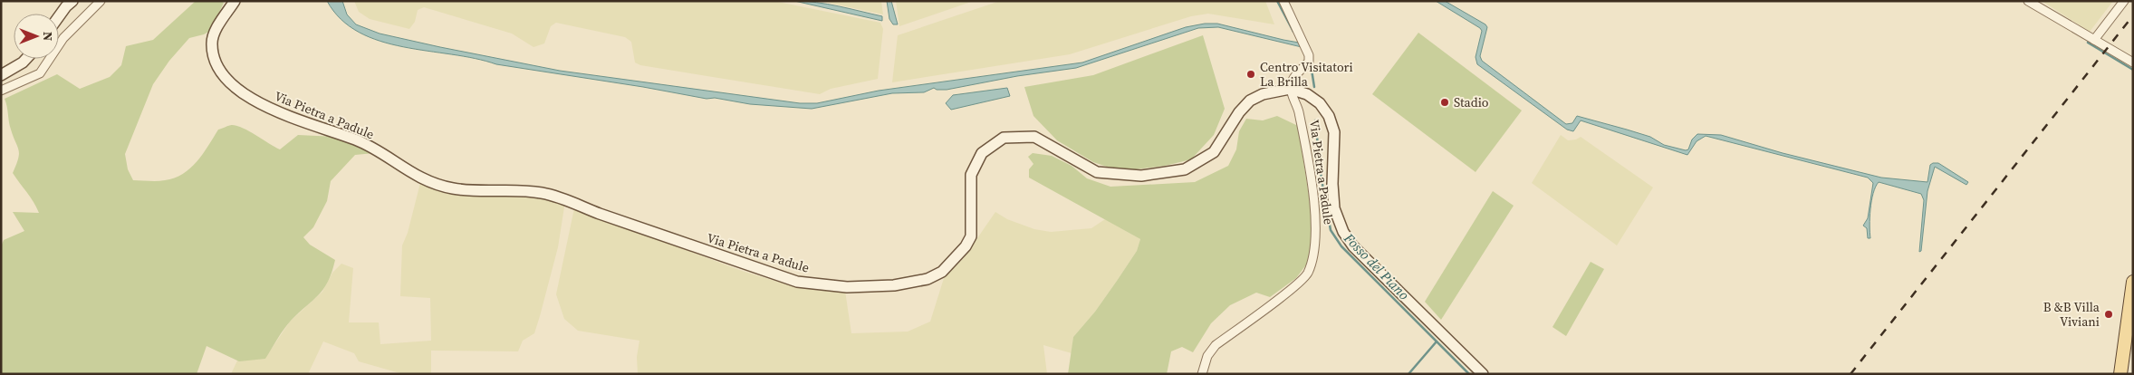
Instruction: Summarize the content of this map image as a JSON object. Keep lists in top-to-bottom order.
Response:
{
  "streets": {
    "street": ["Via Pietra a Padule"]
  },
  "water": ["Fosso del Piano"],
  "places": ["Centro Visitatori La Brilla", "Stadio", "B &B Villa Viviani"],
  "north": "right"
}
